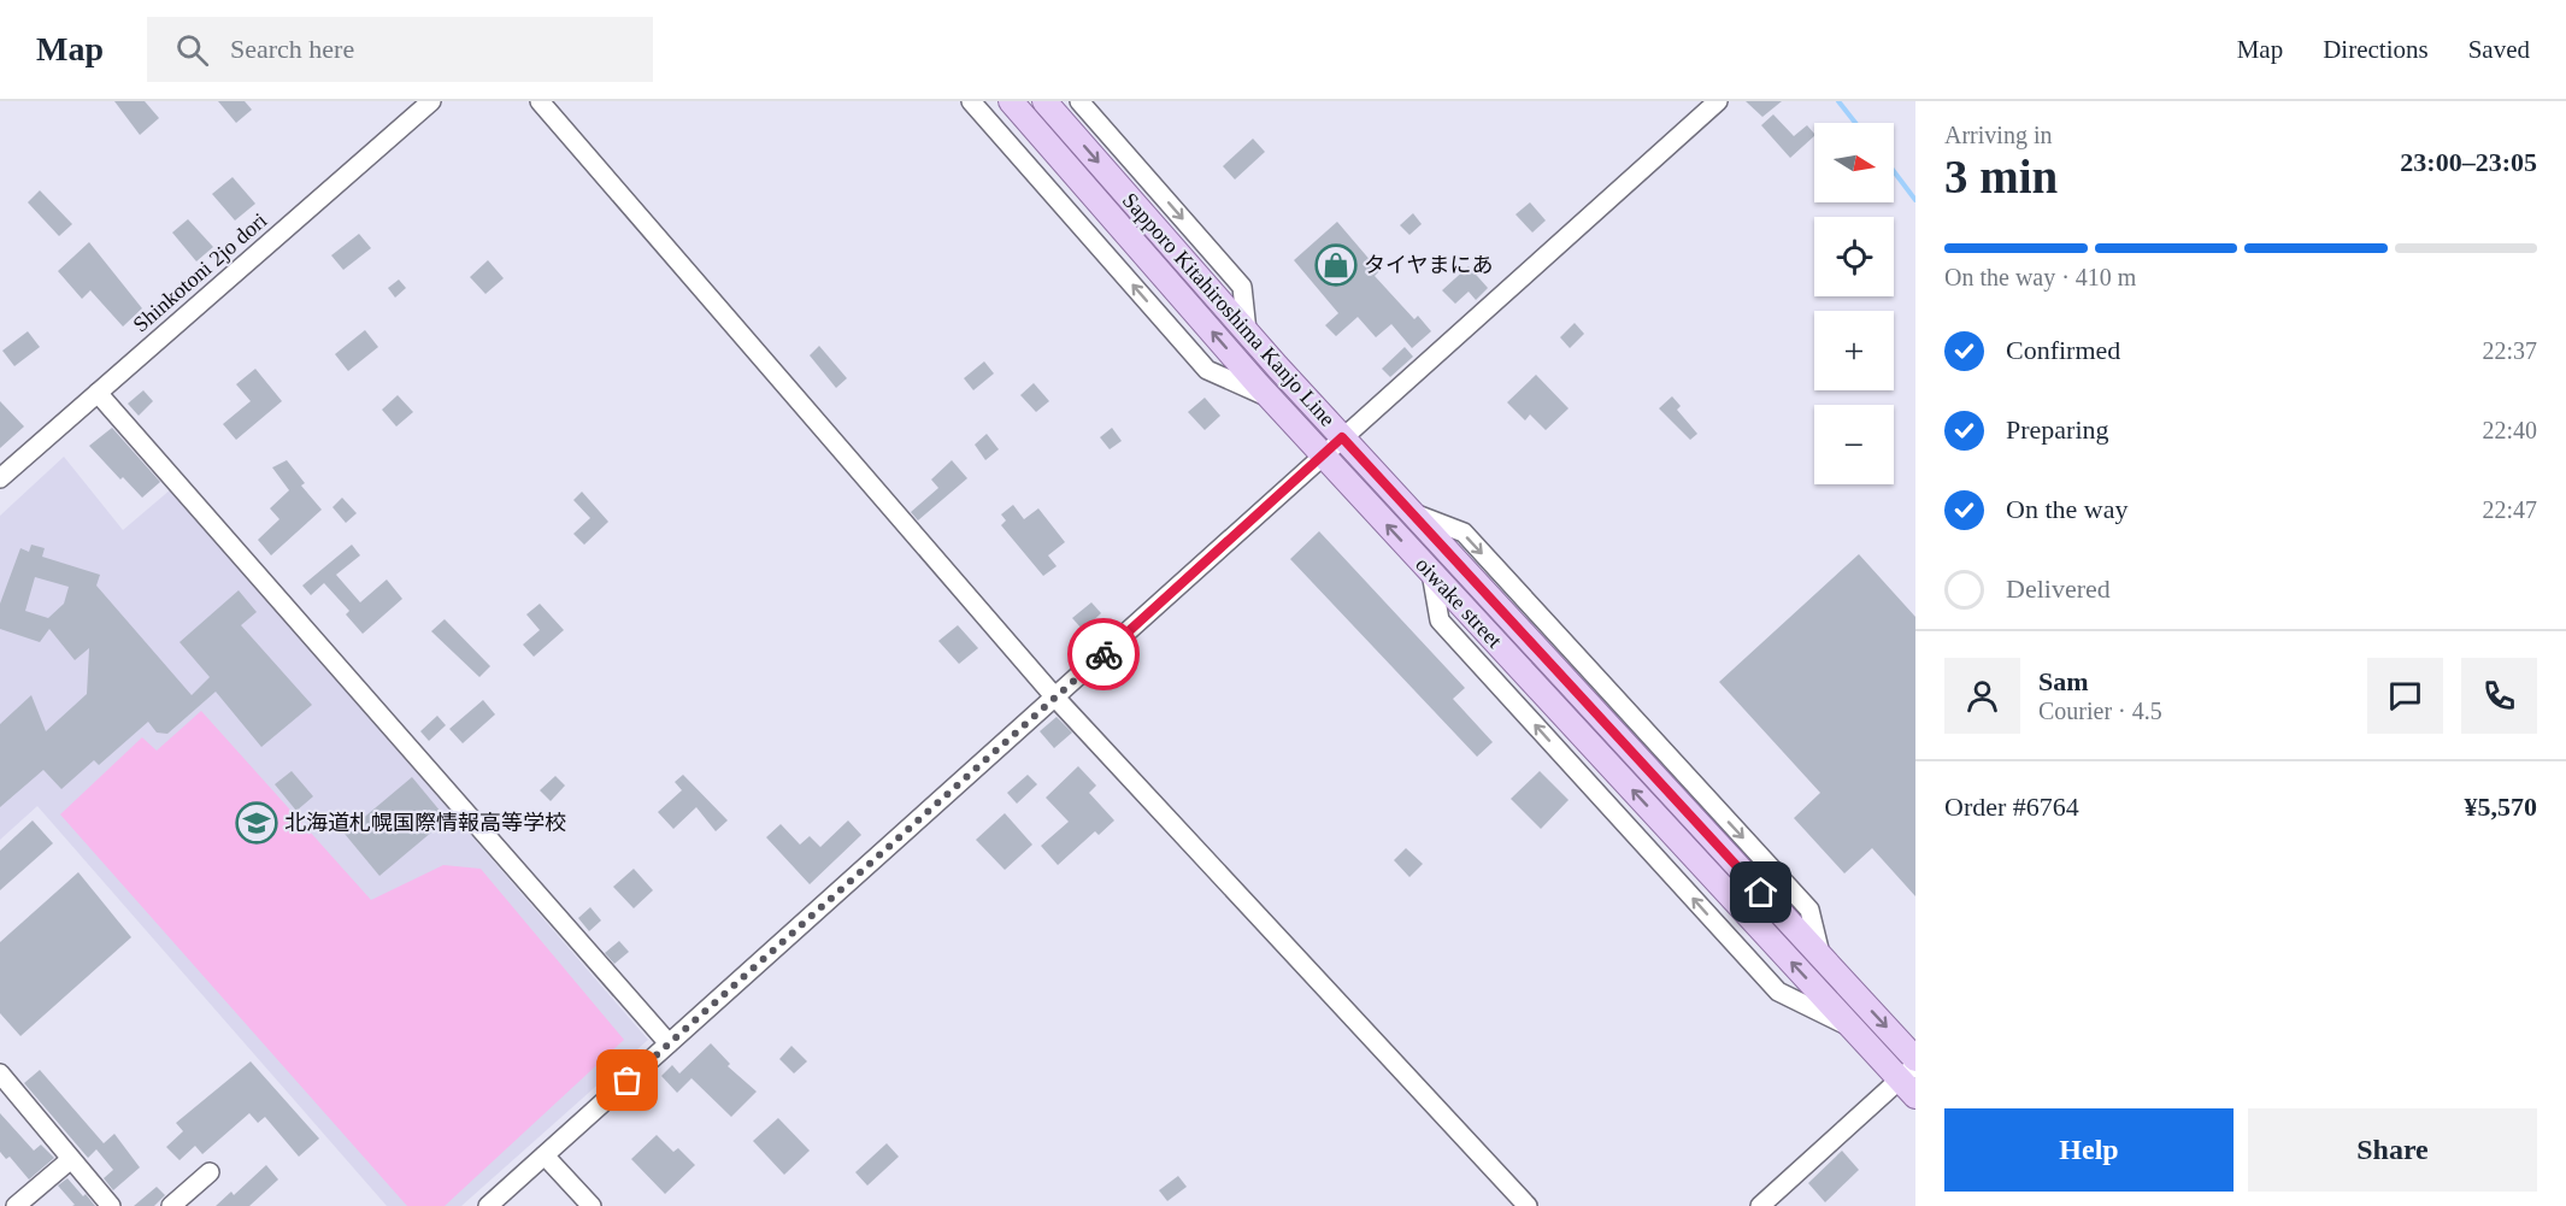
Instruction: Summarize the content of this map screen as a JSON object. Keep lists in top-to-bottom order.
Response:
{
  "streets": {
    "main road": ["Sapporo Kitahiroshima Kanjo Line", "oiwake street"],
    "street": ["Shinkotoni 2jo dori"]
  },
  "one_way": ["Sapporo Kitahiroshima Kanjo Line", "oiwake street"],
  "places": {
    "shop": ["タイヤまにあ"],
    "school or university": ["北海道札幌国際情報高等学校"]
  },
  "north": "right",
  "page": {
    "header": "Map",
    "search": "Search here",
    "nav": ["Map", "Directions", "Saved"],
    "heading": ["3 min", "Arriving in", "23:00–23:05"],
    "panel": [
      "Sam",
      "Courier · 4.5",
      "Order #6764",
      "¥5,570"
    ],
    "map_buttons": ["+", "−"],
    "bar": "On the way · 410 m",
    "list": [
      ["Confirmed", "22:37"],
      ["Preparing", "22:40"],
      ["On the way", "22:47"],
      "Delivered"
    ],
    "buttons": ["Help", "Share"]
  }
}
